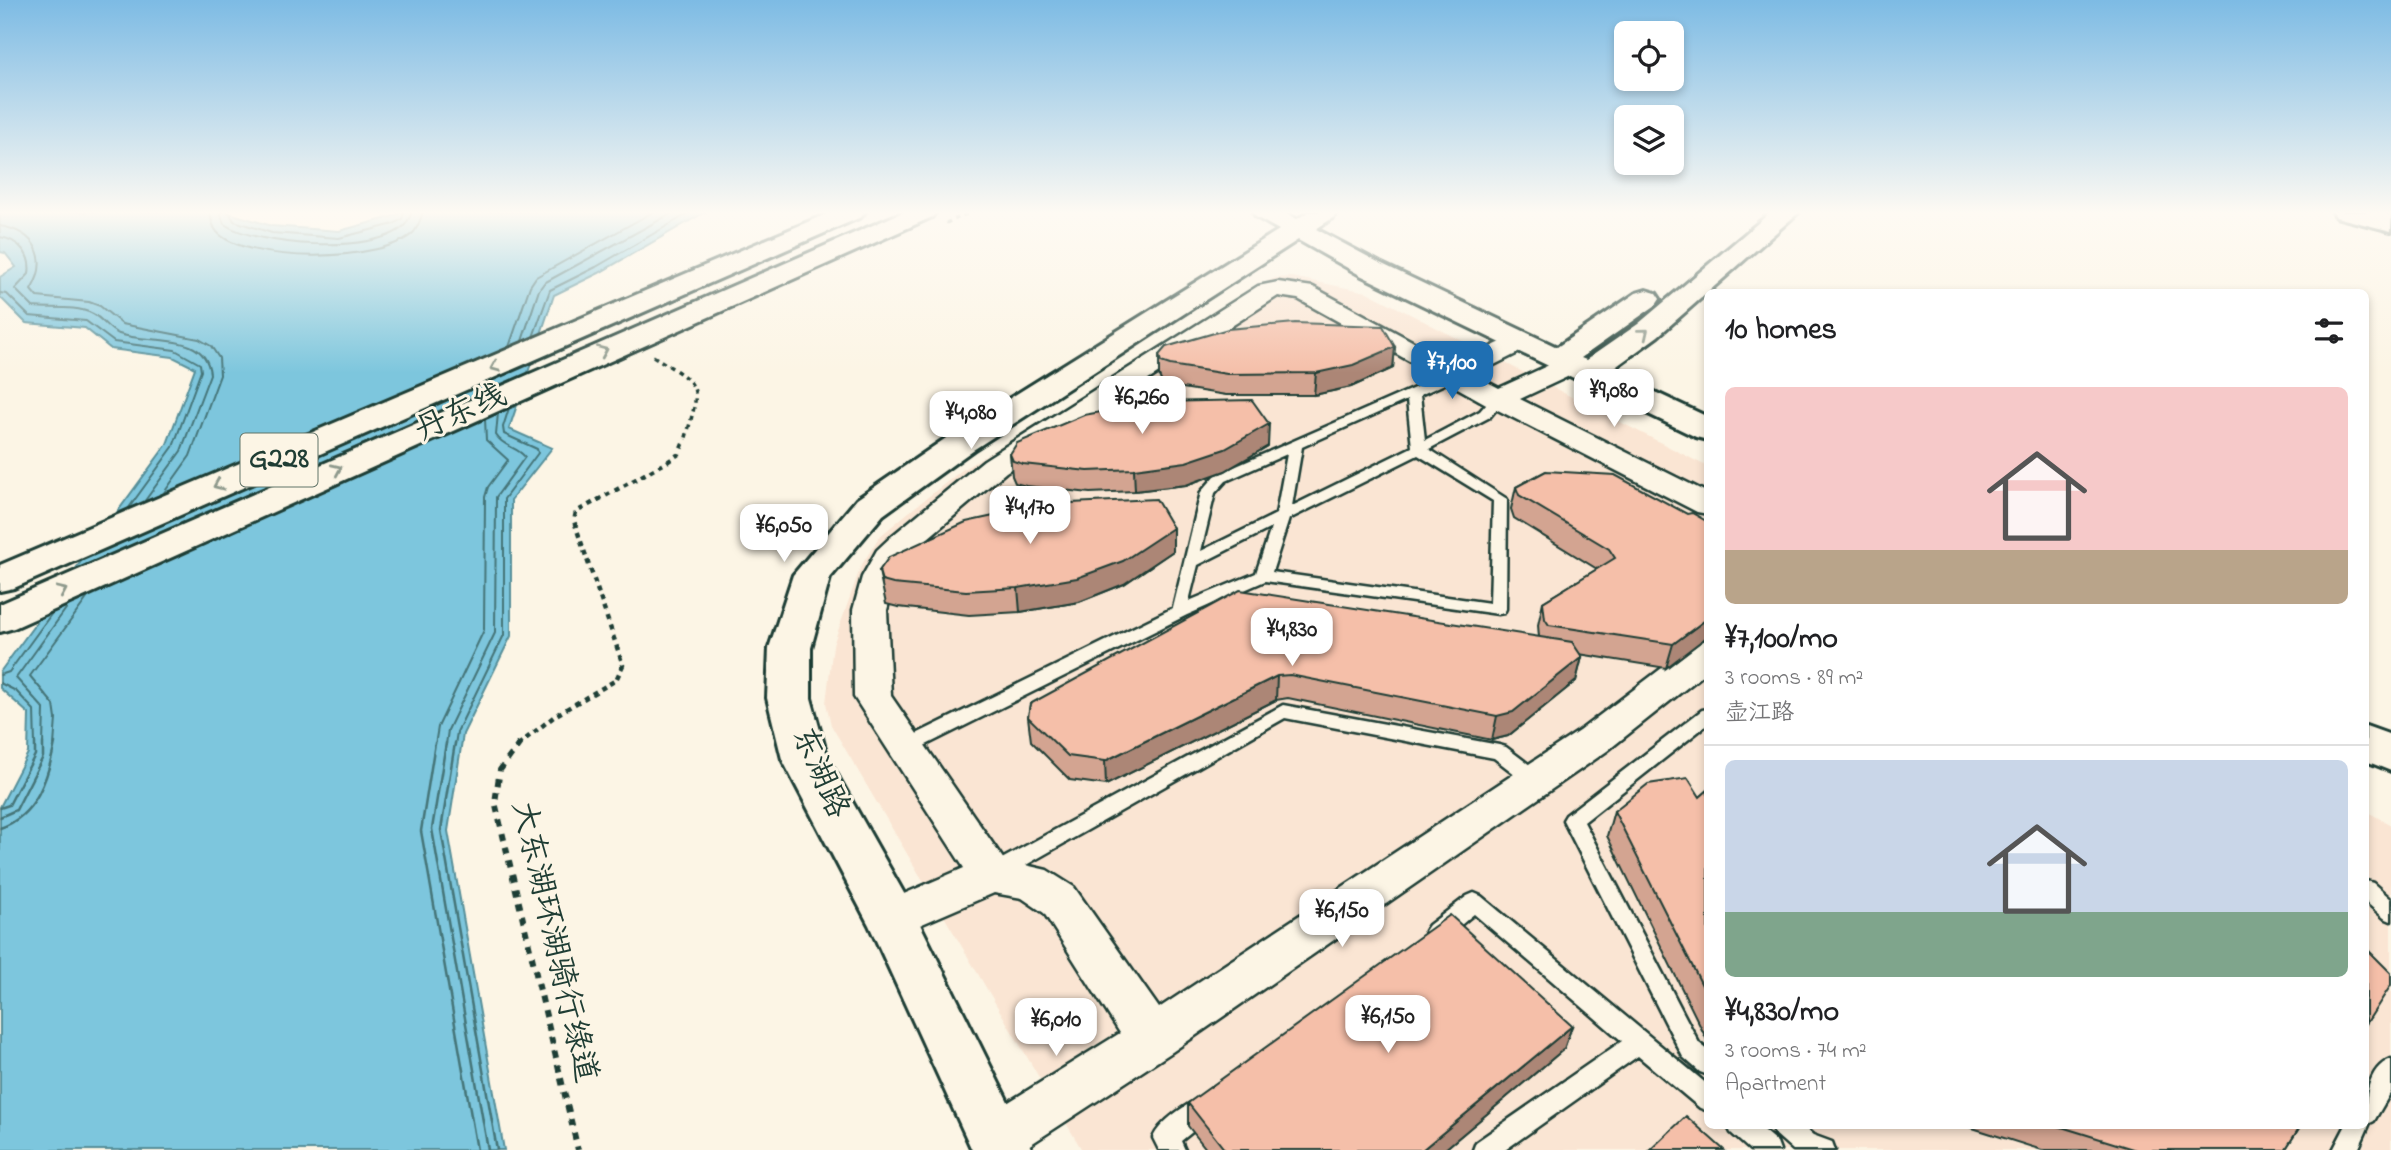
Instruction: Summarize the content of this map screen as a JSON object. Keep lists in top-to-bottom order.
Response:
{
  "streets": {
    "main road": ["丹东线", "G228", "东湖路"],
    "path": ["大东湖环湖骑行绿道"]
  },
  "page": {
    "heading": "10 homes",
    "price": [
      "¥7,100",
      "¥9,080",
      "¥6,260",
      "¥4,080",
      "¥4,170",
      "¥6,050",
      "¥4,830",
      "¥6,150",
      "¥6,150",
      "¥6,010"
    ],
    "list": [
      {
        "name": "¥7,100/mo",
        "note": "3 rooms · 89 m² · 壶江路"
      },
      {
        "name": "¥4,830/mo",
        "note": "3 rooms · 74 m² · Apartment"
      }
    ]
  }
}
